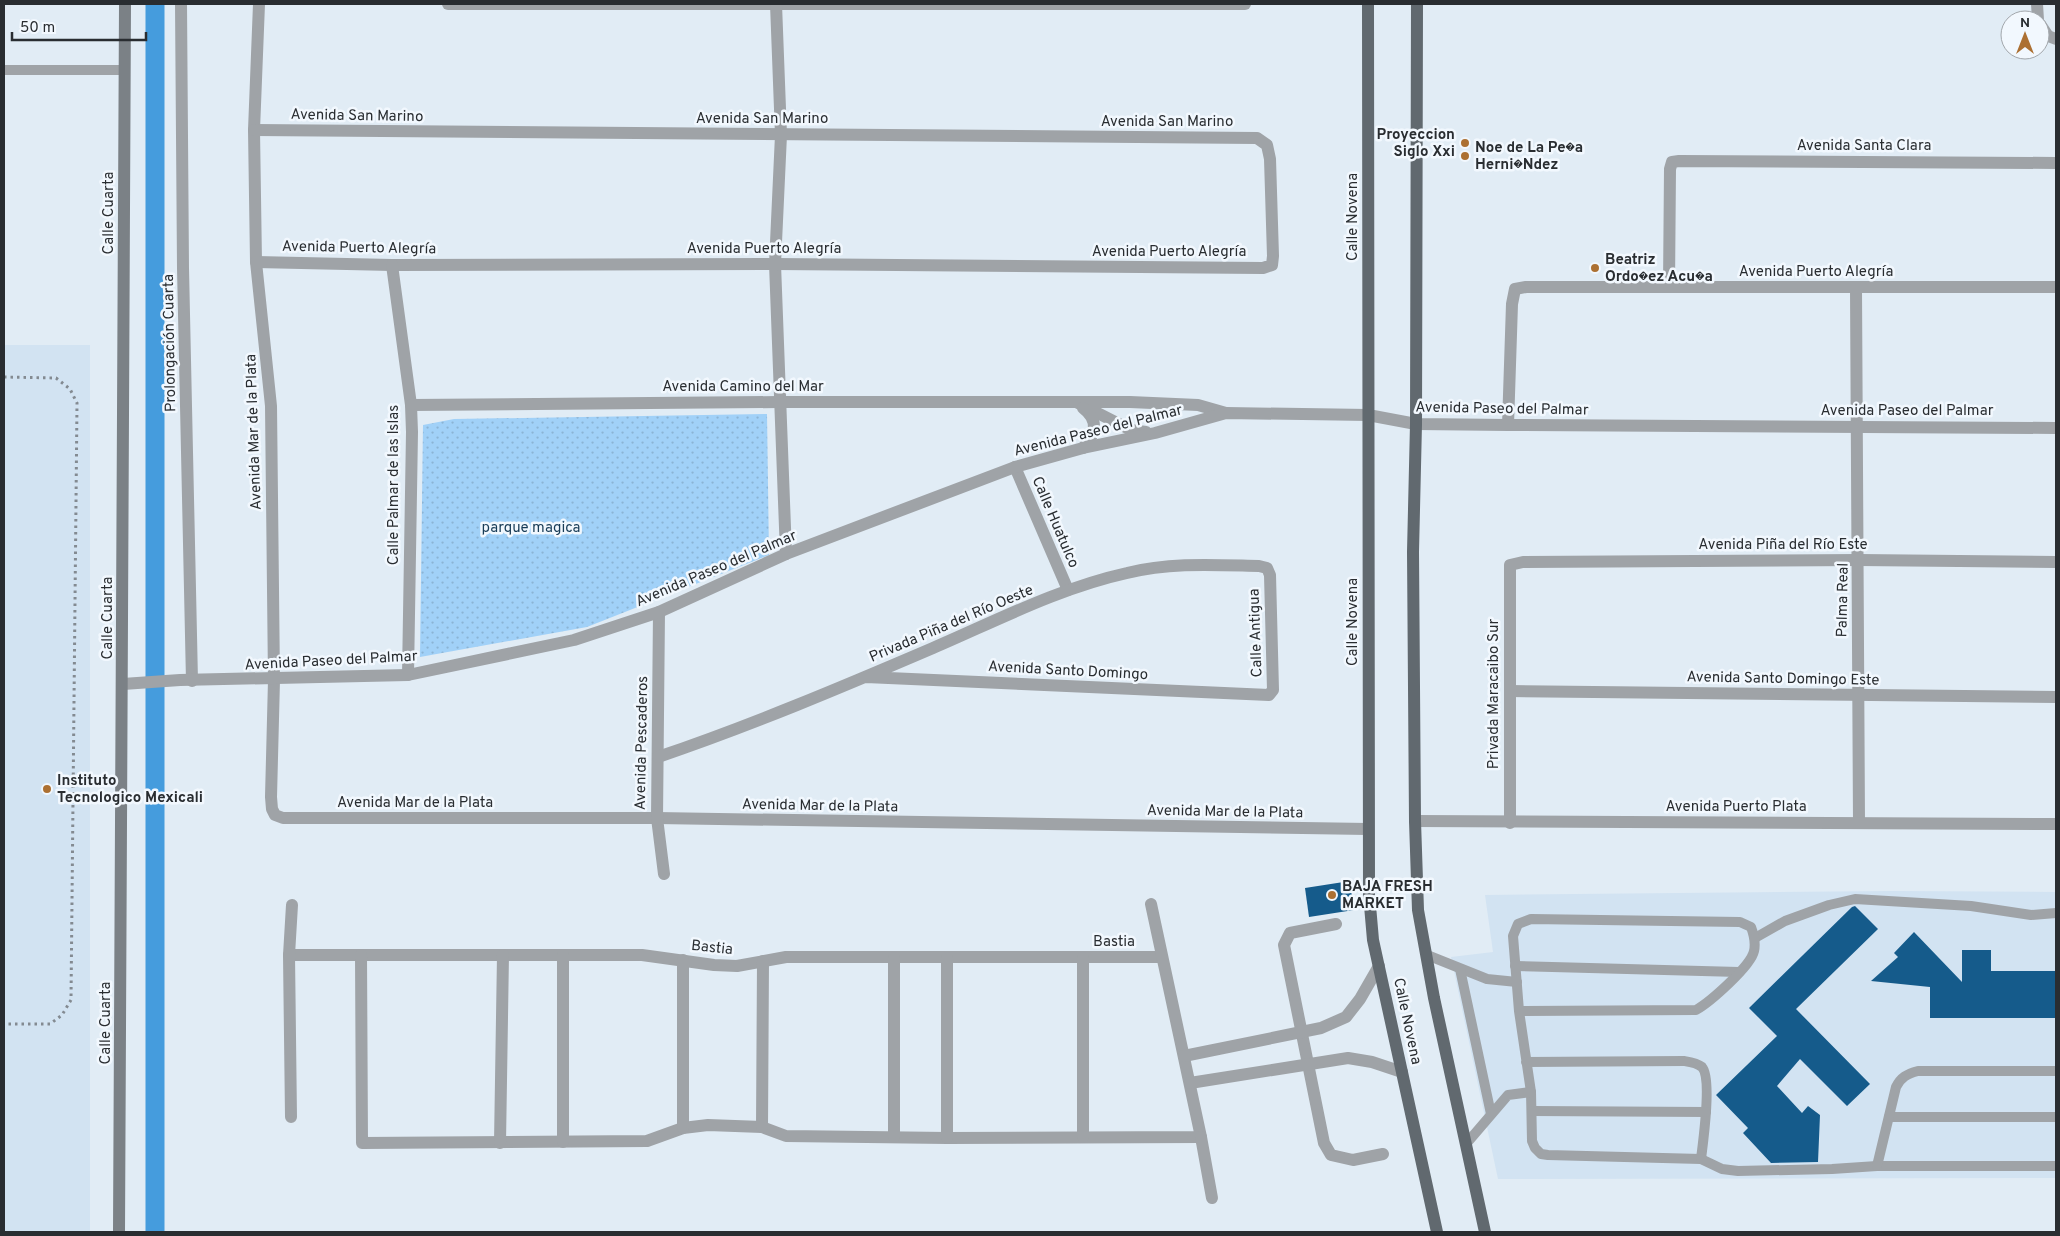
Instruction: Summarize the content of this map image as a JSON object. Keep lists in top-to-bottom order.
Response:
{
  "streets": {
    "main road": ["Calle Novena"],
    "street": [
      "Avenida San Marino",
      "Avenida Santa Clara",
      "Calle Cuarta",
      "Avenida Puerto Alegría",
      "Prolongación Cuarta",
      "Avenida Camino del Mar",
      "Avenida Paseo del Palmar",
      "Avenida Mar de la Plata",
      "Calle Palmar de las Islas",
      "Calle Huatulco",
      "Avenida Piña del Río Este",
      "Palma Real",
      "Privada Piña del Río Oeste",
      "Calle Antigua",
      "Avenida Santo Domingo",
      "Avenida Santo Domingo Este",
      "Privada Maracaibo Sur",
      "Avenida Pescaderos",
      "Avenida Puerto Plata",
      "Bastia"
    ]
  },
  "crossings": [
    ["Avenida San Marino", "Avenida Puerto Alegría"],
    ["Avenida San Marino", "Avenida Mar de la Plata"],
    ["Avenida Santa Clara", "Avenida Puerto Alegría"],
    ["Calle Cuarta", "Avenida Paseo del Palmar"],
    ["Calle Novena", "Avenida Paseo del Palmar"],
    ["Calle Novena", "Avenida Mar de la Plata"],
    ["Calle Novena", "Avenida Puerto Plata"],
    ["Avenida Puerto Alegría", "Avenida Paseo del Palmar"],
    ["Avenida Puerto Alegría", "Avenida Mar de la Plata"],
    ["Avenida Puerto Alegría", "Calle Palmar de las Islas"],
    ["Avenida Puerto Alegría", "Palma Real"],
    ["Prolongación Cuarta", "Avenida Paseo del Palmar"],
    ["Avenida Camino del Mar", "Avenida Paseo del Palmar"],
    ["Avenida Camino del Mar", "Calle Palmar de las Islas"],
    ["Avenida Paseo del Palmar", "Avenida Mar de la Plata"],
    ["Avenida Paseo del Palmar", "Calle Palmar de las Islas"],
    ["Avenida Paseo del Palmar", "Calle Huatulco"],
    ["Avenida Paseo del Palmar", "Palma Real"],
    ["Avenida Paseo del Palmar", "Avenida Pescaderos"],
    ["Avenida Mar de la Plata", "Avenida Pescaderos"],
    ["Calle Huatulco", "Privada Piña del Río Oeste"],
    ["Avenida Piña del Río Este", "Palma Real"],
    ["Avenida Piña del Río Este", "Privada Maracaibo Sur"],
    ["Palma Real", "Avenida Santo Domingo Este"],
    ["Palma Real", "Avenida Puerto Plata"],
    ["Privada Piña del Río Oeste", "Calle Antigua"],
    ["Privada Piña del Río Oeste", "Avenida Santo Domingo"],
    ["Privada Piña del Río Oeste", "Avenida Pescaderos"],
    ["Calle Antigua", "Avenida Santo Domingo"],
    ["Avenida Santo Domingo Este", "Privada Maracaibo Sur"],
    ["Privada Maracaibo Sur", "Avenida Puerto Plata"]
  ],
  "parks": ["parque magica"],
  "places": [
    "Proyeccion Siglo Xxi",
    "Noe de La Pe�a Herni�Ndez",
    "Beatriz Ordo�ez Acu�a",
    "Instituto Tecnologico Mexicali",
    "BAJA FRESH MARKET"
  ],
  "scale_bar": "50 m",
  "north": "top"
}
